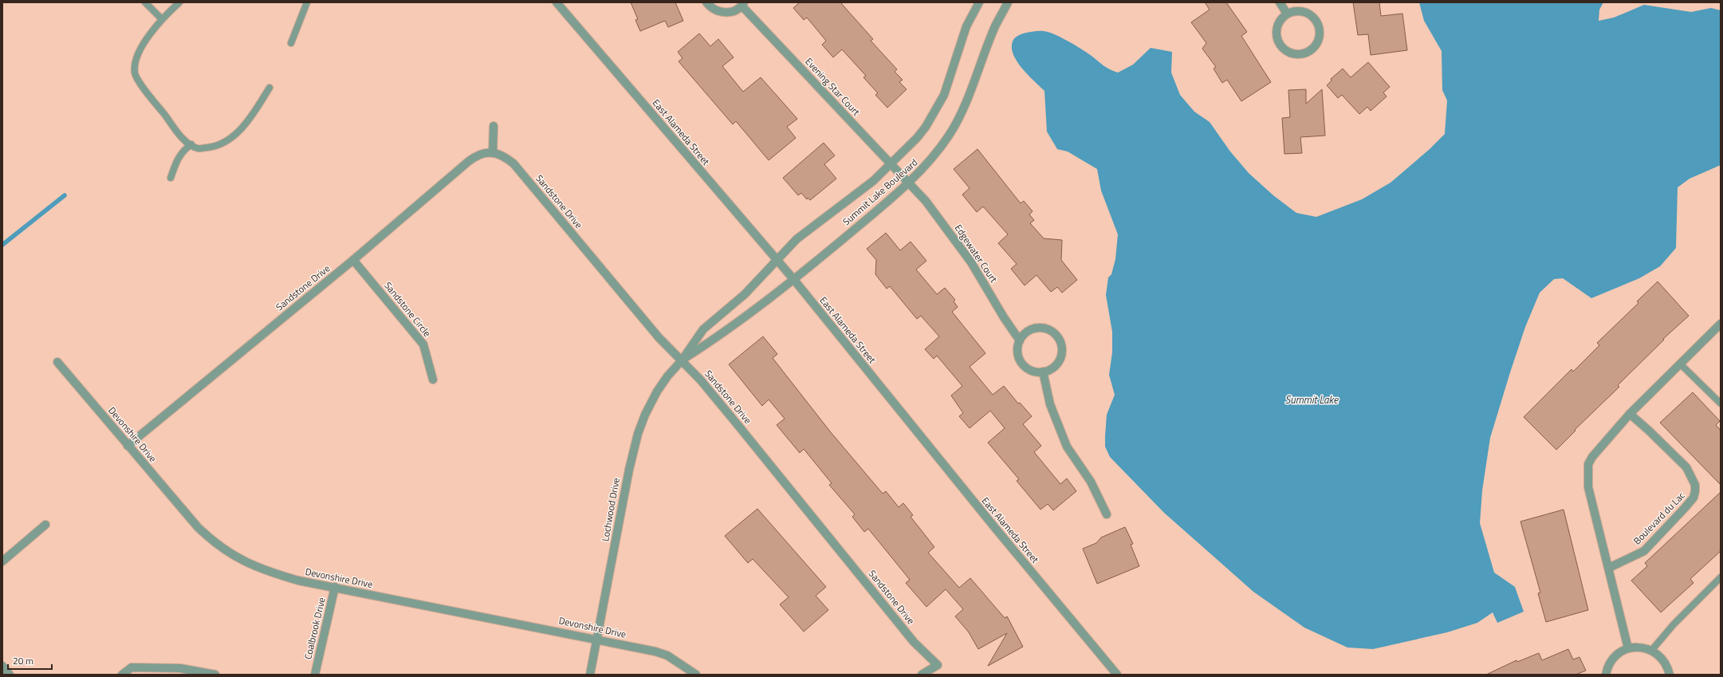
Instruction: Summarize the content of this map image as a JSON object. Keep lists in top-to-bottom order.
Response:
{
  "streets": {
    "street": [
      "Evening Star Court",
      "East Alameda Street",
      "Summit Lake Boulevard",
      "Sandstone Drive",
      "Edgewater Court",
      "Sandstone Circle",
      "Devonshire Drive",
      "Lochwood Drive",
      "Boulevard du Lac",
      "Coalbrook Drive"
    ]
  },
  "crossings": [
    ["Evening Star Court", "Summit Lake Boulevard"],
    ["Evening Star Court", "Edgewater Court"],
    ["East Alameda Street", "Summit Lake Boulevard"],
    ["Summit Lake Boulevard", "Edgewater Court"],
    ["Summit Lake Boulevard", "Lochwood Drive"],
    ["Sandstone Drive", "Sandstone Circle"],
    ["Sandstone Drive", "Devonshire Drive"],
    ["Sandstone Drive", "Lochwood Drive"],
    ["Devonshire Drive", "Lochwood Drive"],
    ["Devonshire Drive", "Coalbrook Drive"]
  ],
  "water": ["Summit Lake"],
  "scale_bar": "20 m"
}
